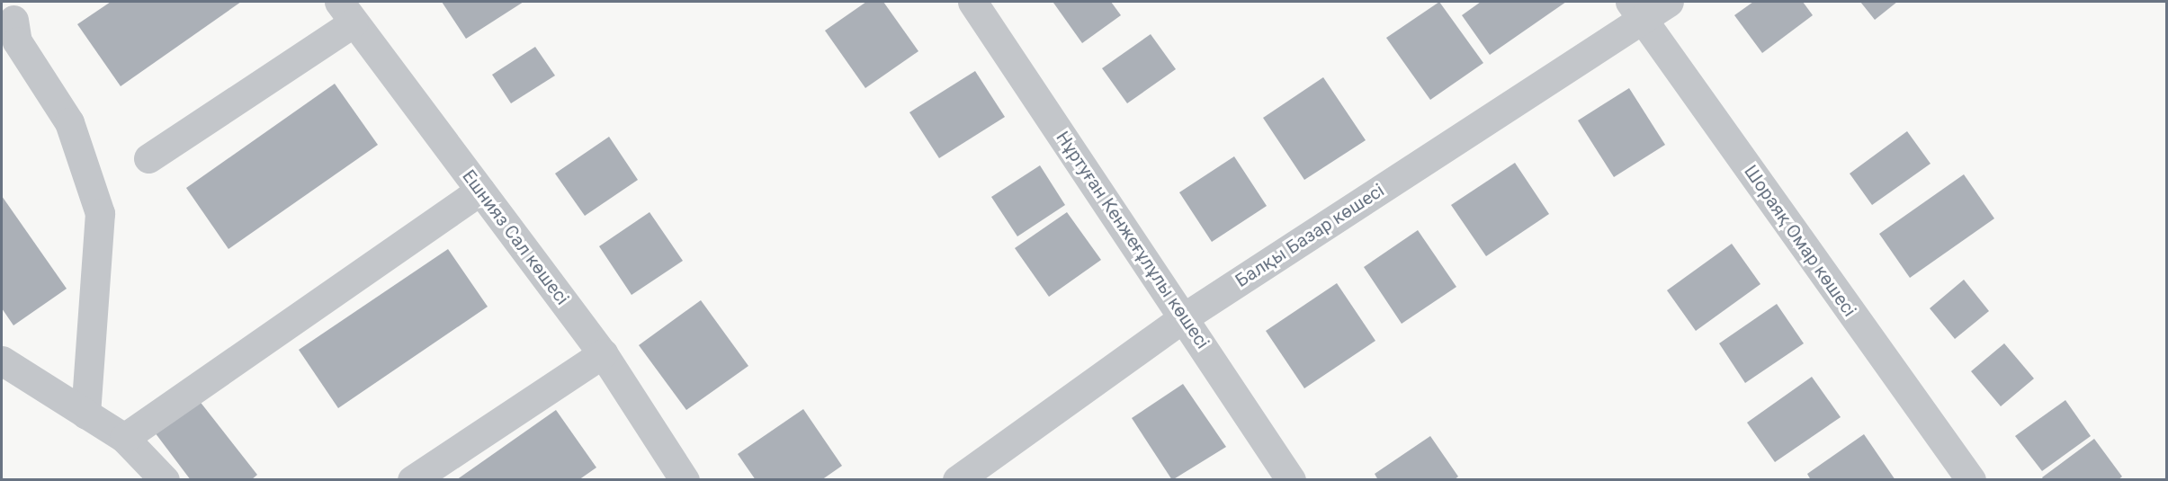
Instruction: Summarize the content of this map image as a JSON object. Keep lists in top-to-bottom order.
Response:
{
  "streets": {
    "street": [
      "Балқы Базар көшесі",
      "Ешнияз Сал көшесі",
      "Нұртуған Кенжеғұлұлы көшесі",
      "Шораяқ Омар көшесі"
    ]
  },
  "crossings": [
    ["Балқы Базар көшесі", "Нұртуған Кенжеғұлұлы көшесі"],
    ["Балқы Базар көшесі", "Шораяқ Омар көшесі"]
  ]
}
